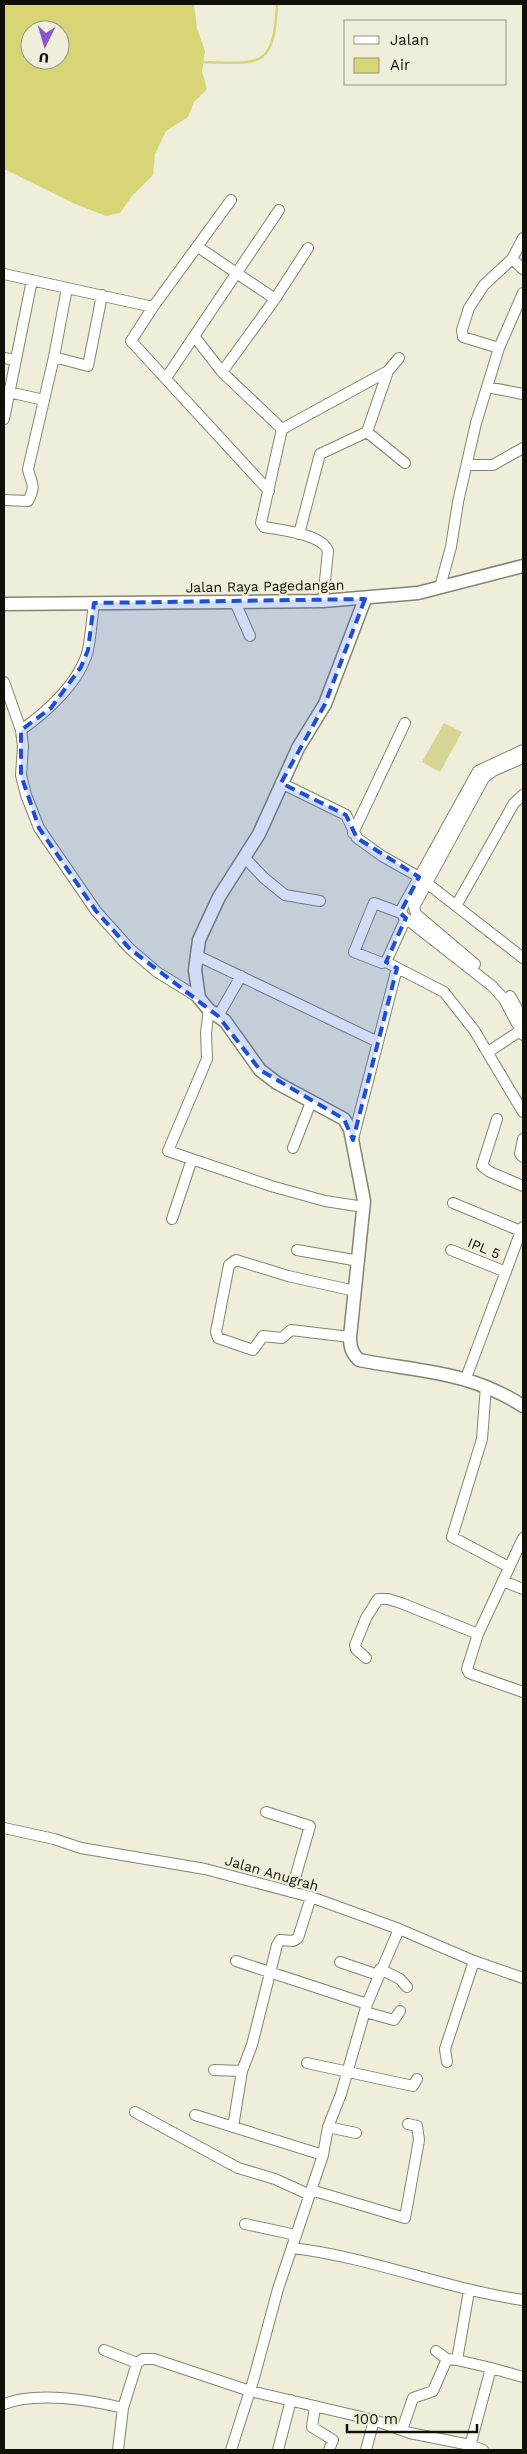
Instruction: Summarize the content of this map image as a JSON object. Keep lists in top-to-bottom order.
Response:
{
  "streets": {
    "street": ["Jalan Raya Pagedangan", "IPL 5", "Jalan Anugrah"]
  },
  "legend": ["Jalan", "Air"],
  "scale_bar": "100 m",
  "north": "bottom"
}
